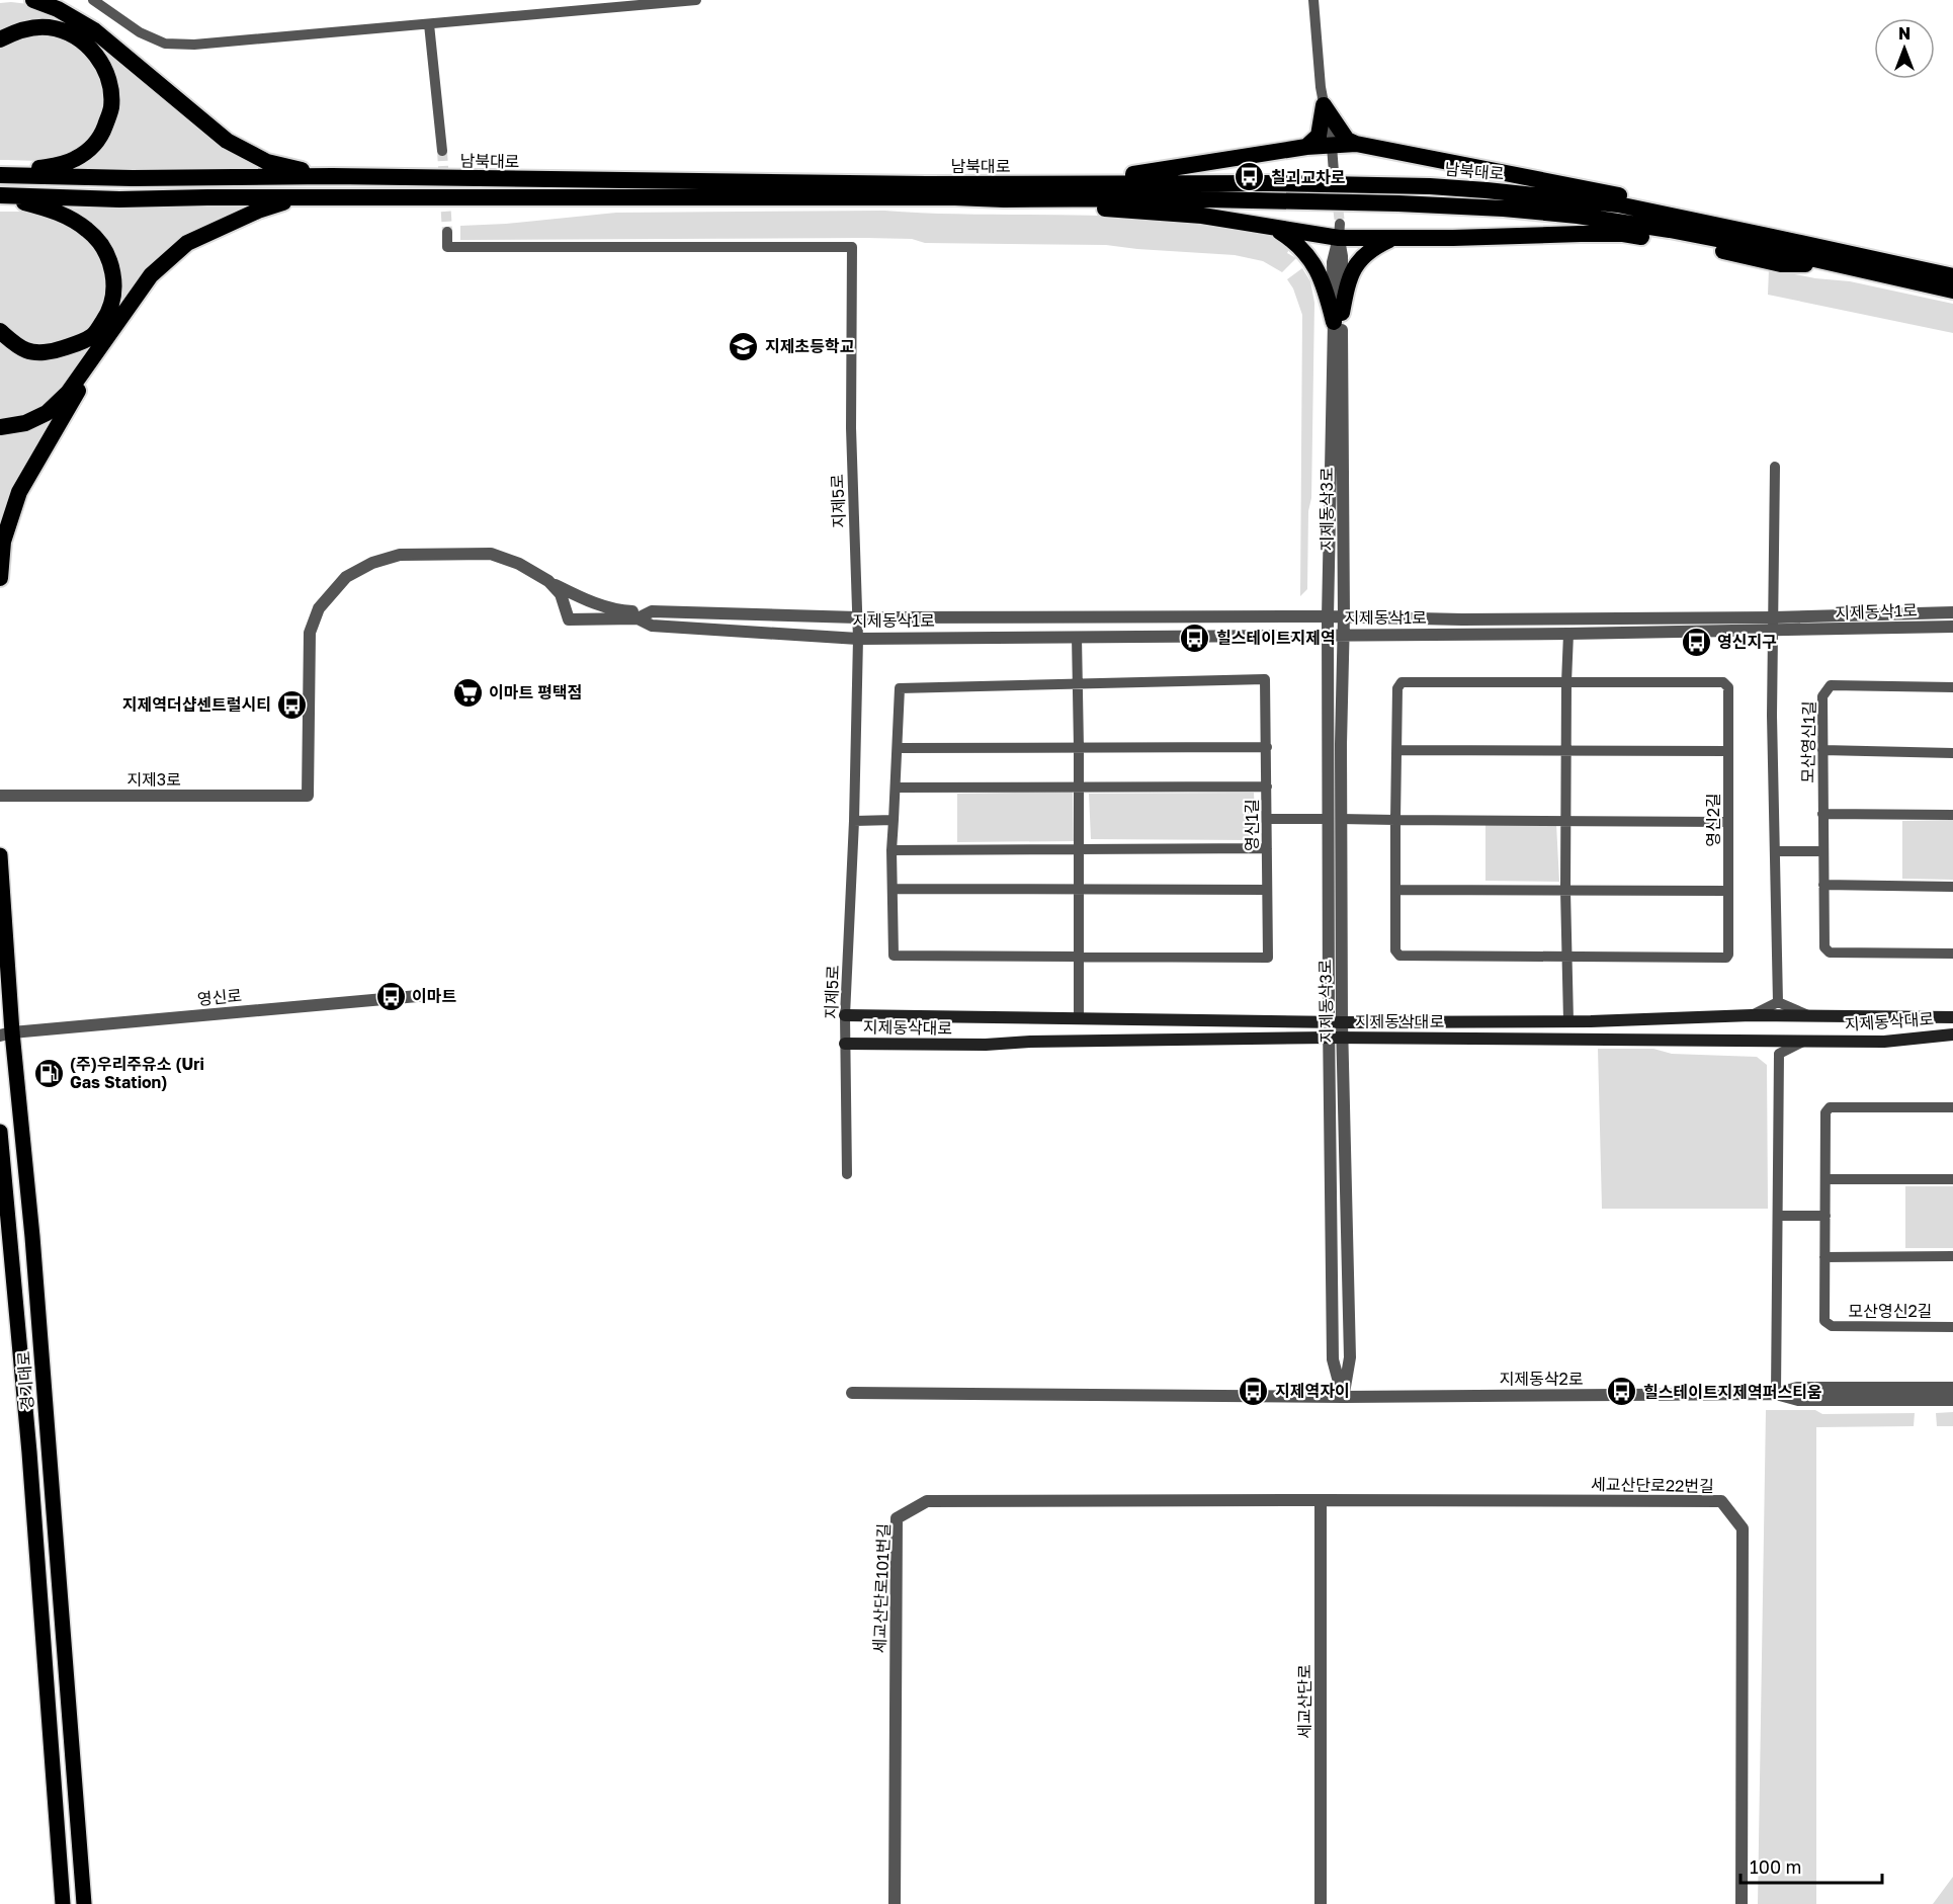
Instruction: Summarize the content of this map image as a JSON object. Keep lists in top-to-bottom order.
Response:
{
  "streets": {
    "highway": ["남북대로"],
    "main road": ["지제동삭대로", "경기대로"],
    "street": [
      "지제5로",
      "지제동삭3로",
      "지제동삭1로",
      "모산영신1길",
      "지제3로",
      "영신2길",
      "영신1길",
      "영신로",
      "모산영신2길",
      "지제동삭2로",
      "세교산단로22번길",
      "세교산단로101번길",
      "세교산단로"
    ]
  },
  "crossings": [
    ["지제5로", "지제동삭1로"],
    ["지제5로", "지제동삭대로"],
    ["지제동삭3로", "지제동삭1로"],
    ["지제동삭3로", "지제동삭대로"],
    ["지제동삭3로", "지제동삭2로"],
    ["지제동삭1로", "지제3로"],
    ["영신로", "경기대로"],
    ["세교산단로22번길", "세교산단로101번길"],
    ["세교산단로22번길", "세교산단로"],
    ["세교산단로101번길", "세교산단로"]
  ],
  "places": {
    "bus stop": [
      "칠괴교차로",
      "힐스테이트지제역",
      "영신지구",
      "지제역더샵센트럴시티",
      "이마트",
      "지제역자이",
      "힐스테이트지제역퍼스티움"
    ],
    "school or university": ["지제초등학교"],
    "supermarket": ["이마트 평택점"],
    "fuel station": ["(주)우리주유소 (Uri Gas Station)"]
  },
  "scale_bar": "100 m",
  "north": "top"
}
